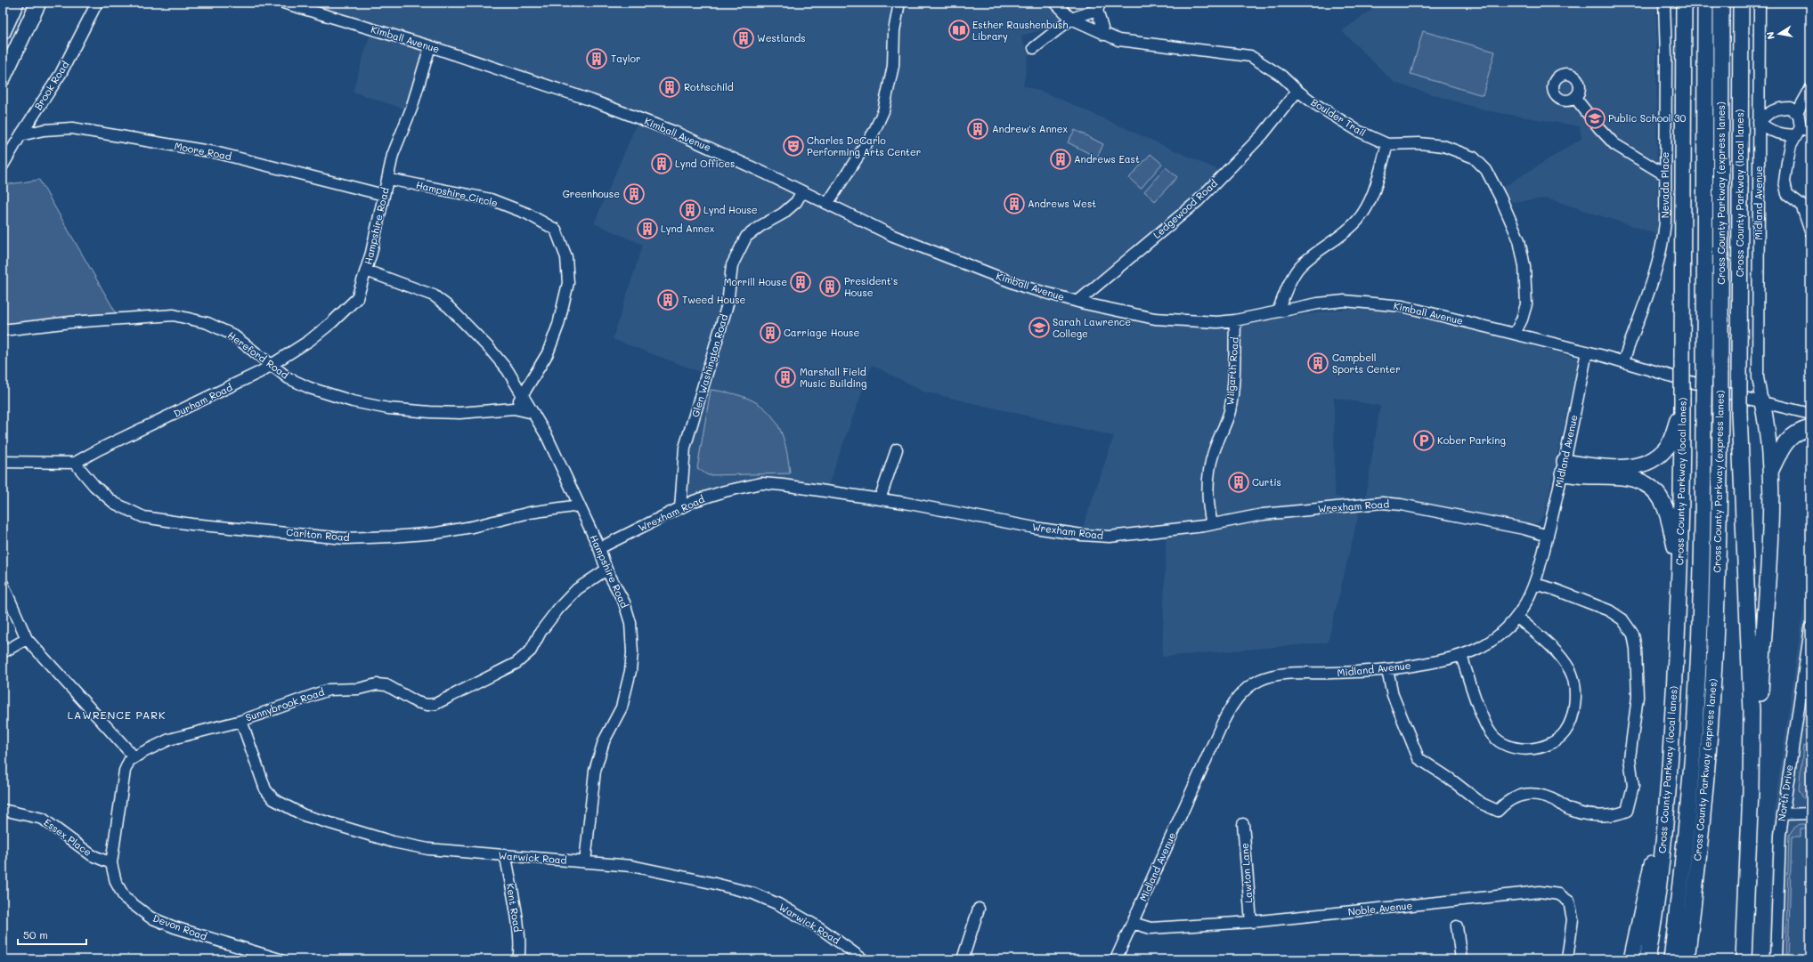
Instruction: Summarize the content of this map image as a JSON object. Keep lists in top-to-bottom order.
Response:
{
  "streets": {
    "highway": ["Cross County Parkway (express lanes)", "Cross County Parkway (local lanes)"],
    "street": [
      "Kimball Avenue",
      "Brook Road",
      "Boulder Trail",
      "Moore Road",
      "Nevada Place",
      "Hampshire Circle",
      "Midland Avenue",
      "Ledgewood Road",
      "Hampshire Road",
      "Hereford Road",
      "Glen Washington Road",
      "Wilgarth Road",
      "Durham Road",
      "Wrexham Road",
      "Carlton Road",
      "Sunnybrook Road",
      "North Drive",
      "Essex Place",
      "Warwick Road",
      "Lawton Lane",
      "Kent Road",
      "Noble Avenue",
      "Devon Road"
    ]
  },
  "crossings": [
    ["Kimball Avenue", "Boulder Trail"],
    ["Kimball Avenue", "Nevada Place"],
    ["Kimball Avenue", "Midland Avenue"],
    ["Kimball Avenue", "Ledgewood Road"],
    ["Kimball Avenue", "Hampshire Road"],
    ["Kimball Avenue", "Glen Washington Road"],
    ["Kimball Avenue", "Wilgarth Road"],
    ["Brook Road", "Moore Road"],
    ["Boulder Trail", "Ledgewood Road"],
    ["Moore Road", "Hampshire Road"],
    ["Hampshire Circle", "Hampshire Road"],
    ["Midland Avenue", "Wrexham Road"],
    ["Midland Avenue", "Noble Avenue"],
    ["Hampshire Road", "Hereford Road"],
    ["Hampshire Road", "Durham Road"],
    ["Hampshire Road", "Wrexham Road"],
    ["Hampshire Road", "Carlton Road"],
    ["Hampshire Road", "Sunnybrook Road"],
    ["Hampshire Road", "Warwick Road"],
    ["Hereford Road", "Durham Road"],
    ["Glen Washington Road", "Wrexham Road"],
    ["Wilgarth Road", "Wrexham Road"],
    ["Durham Road", "Carlton Road"],
    ["Sunnybrook Road", "Warwick Road"],
    ["Sunnybrook Road", "Devon Road"],
    ["Essex Place", "Devon Road"],
    ["Warwick Road", "Kent Road"],
    ["Lawton Lane", "Noble Avenue"]
  ],
  "districts": ["LAWRENCE PARK"],
  "places": {
    "library": ["Esther Raushenbush Library"],
    "building": [
      "Westlands",
      "Taylor",
      "Rothschild",
      "Andrew's Annex",
      "Andrews East",
      "Lynd Offices",
      "Greenhouse",
      "Andrews West",
      "Lynd House",
      "Lynd Annex",
      "Morrill House",
      "President's House",
      "Tweed House",
      "Carriage House",
      "Campbell Sports Center",
      "Marshall Field Music Building",
      "Curtis"
    ],
    "school or university": ["Public School 30", "Sarah Lawrence College"],
    "theatre": ["Charles DeCarlo Performing Arts Center"],
    "parking": ["Kober Parking"]
  },
  "scale_bar": "50 m",
  "north": "left"
}
